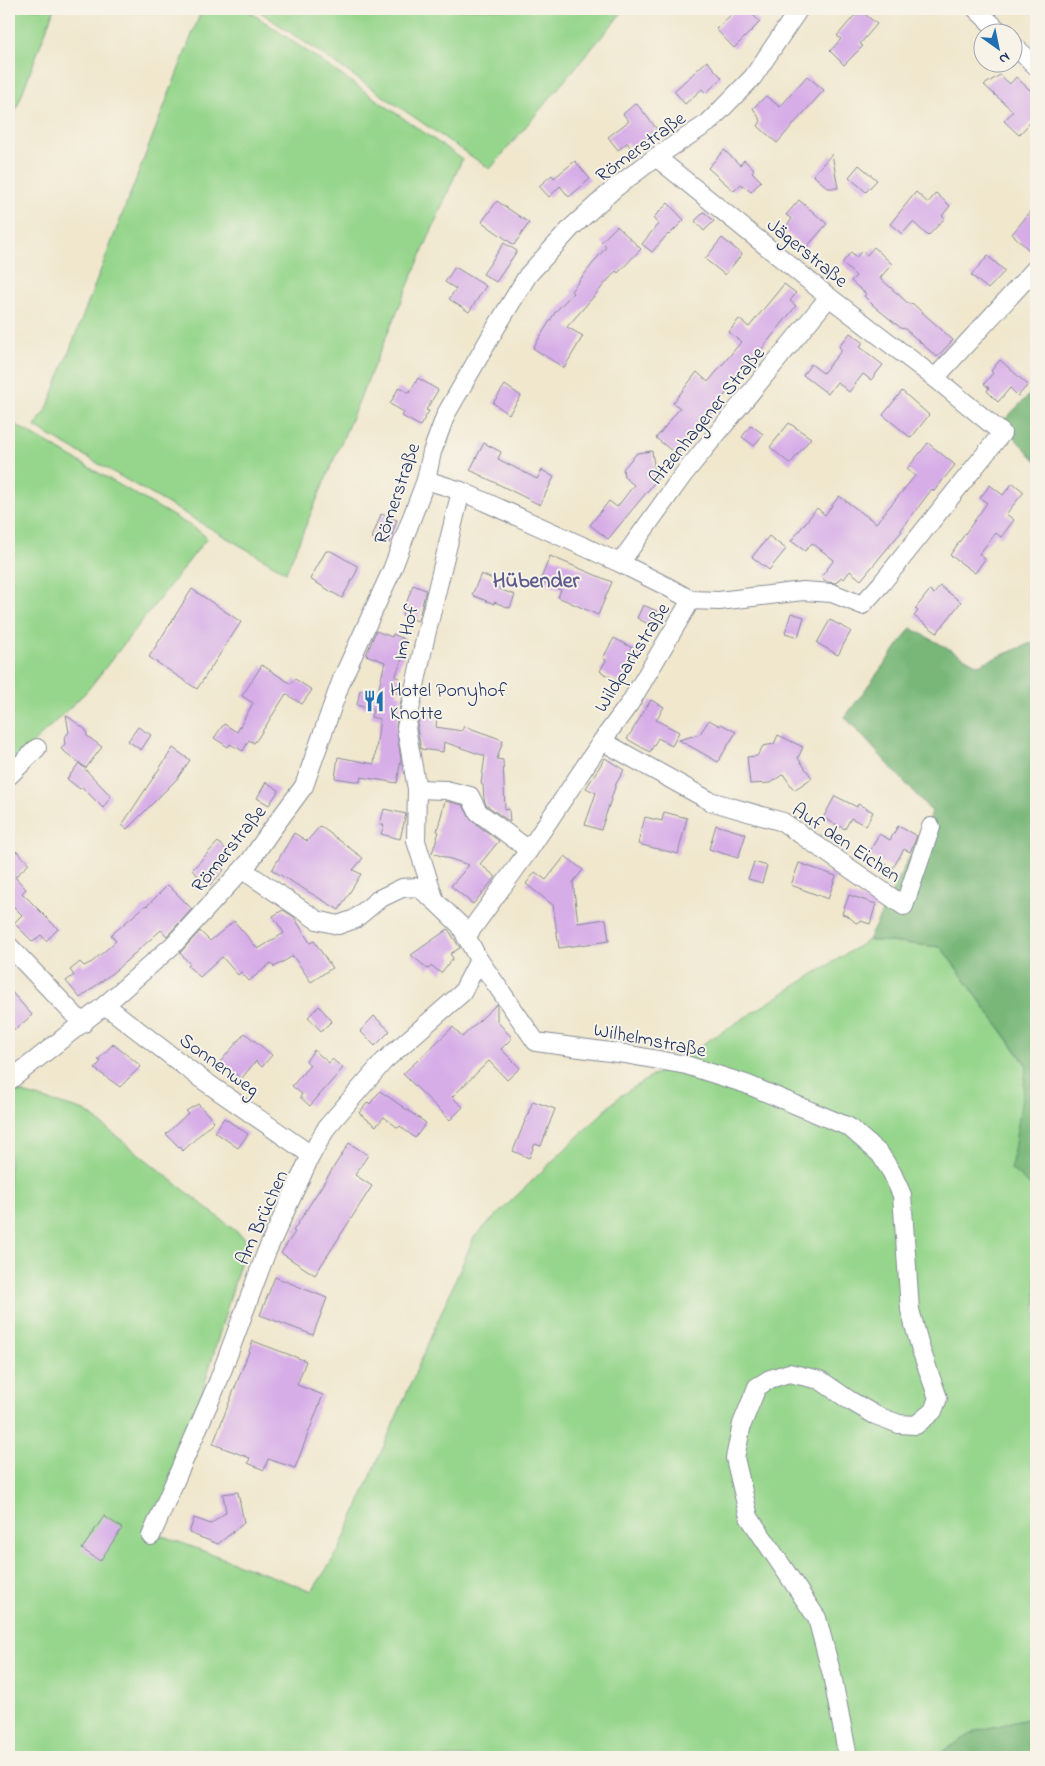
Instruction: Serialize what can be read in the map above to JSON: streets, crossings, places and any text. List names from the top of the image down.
{
  "streets": {
    "street": [
      "Römerstraße",
      "Jägerstraße",
      "Atzenhagener Straße",
      "Im Hof",
      "Wildparkstraße",
      "Auf den Eichen",
      "Wilhelmstraße",
      "Sonnenweg",
      "Am Brüchen"
    ]
  },
  "crossings": [
    ["Römerstraße", "Jägerstraße"],
    ["Römerstraße", "Wilhelmstraße"],
    ["Römerstraße", "Sonnenweg"],
    ["Jägerstraße", "Atzenhagener Straße"],
    ["Jägerstraße", "Wildparkstraße"],
    ["Im Hof", "Wilhelmstraße"],
    ["Wildparkstraße", "Auf den Eichen"],
    ["Wildparkstraße", "Wilhelmstraße"],
    ["Wilhelmstraße", "Am Brüchen"],
    ["Sonnenweg", "Am Brüchen"]
  ],
  "districts": ["Hübender"],
  "places": {
    "restaurant": ["Hotel Ponyhof Knotte"]
  },
  "north": "bottom right"
}
